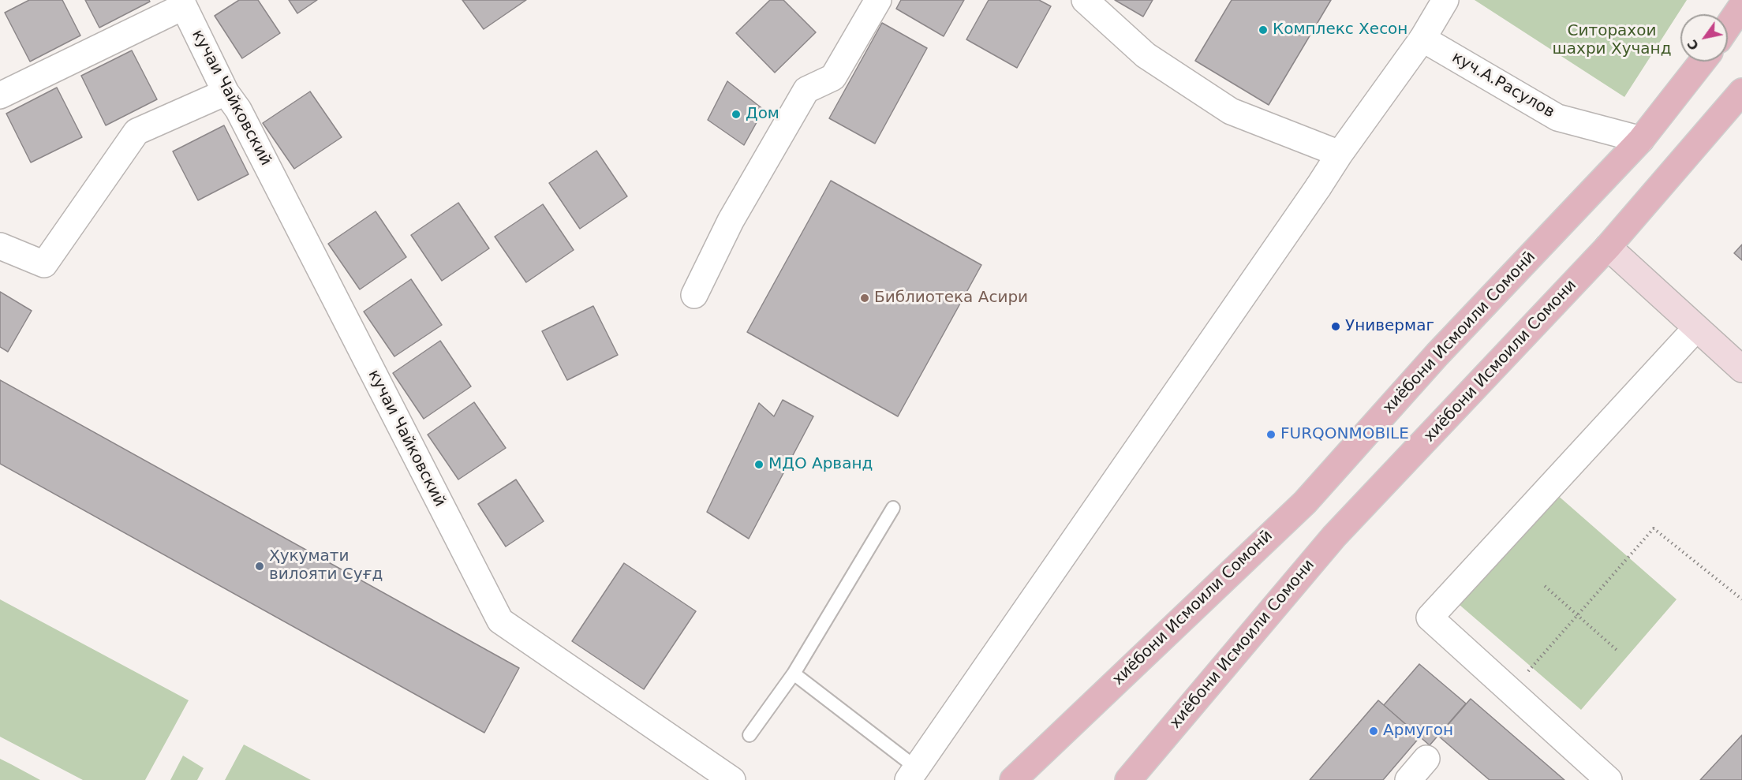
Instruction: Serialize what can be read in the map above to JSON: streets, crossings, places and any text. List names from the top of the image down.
{
  "streets": {
    "main road": ["хиёбони Исмоили Сомонӣ", "хиёбони Исмоили Сомони"],
    "street": ["куч.А.Расулов", "кучаи Чайковский"]
  },
  "crossings": [
    ["куч.А.Расулов", "хиёбони Исмоили Сомонӣ"]
  ],
  "parks": ["Ситорахои шахри Хучанд"],
  "places": [
    "Комплекс Хесон",
    "Дом",
    "Библиотека Асири",
    "Универмаг",
    "FURQONMOBILE",
    "МДО Арванд",
    "Ҳукумати вилояти Суғд",
    "Армугон"
  ],
  "north": "bottom left"
}
